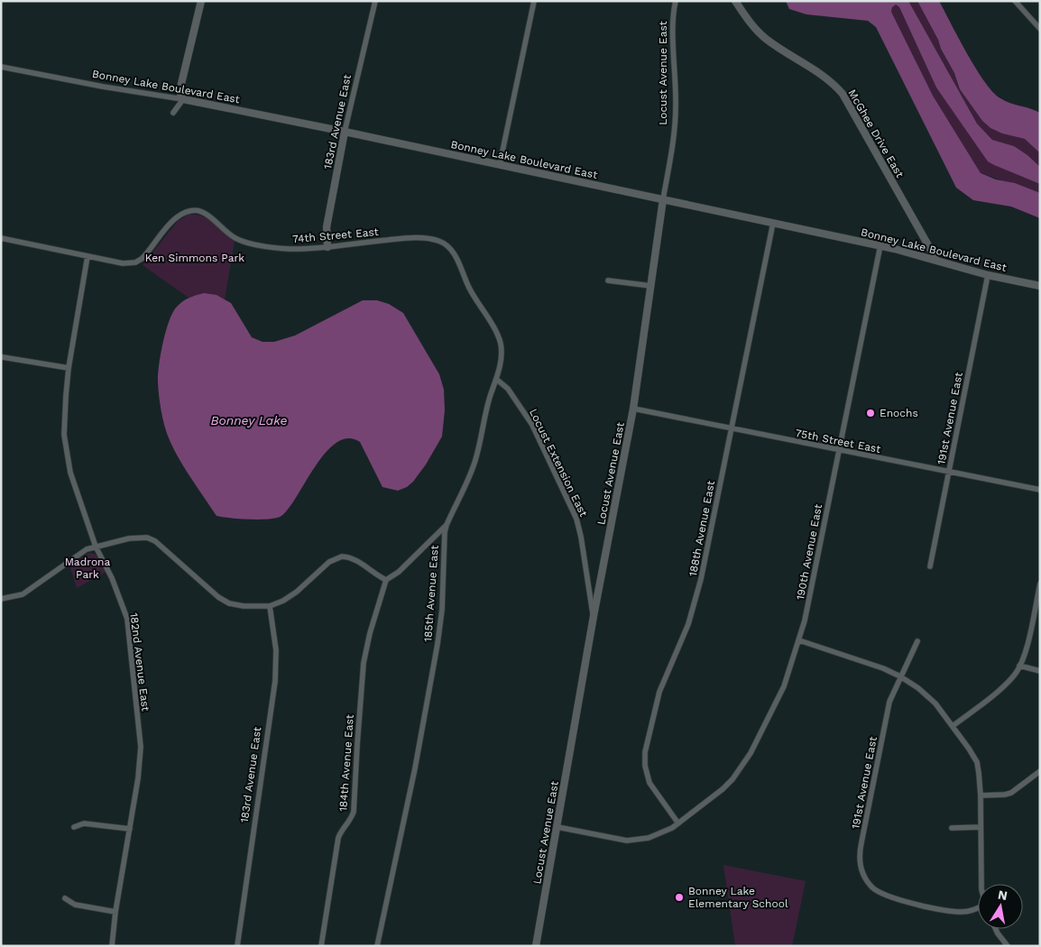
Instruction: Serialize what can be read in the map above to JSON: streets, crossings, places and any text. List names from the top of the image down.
{
  "streets": {
    "street": [
      "Locust Avenue East",
      "Bonney Lake Boulevard East",
      "183rd Avenue East",
      "McGhee Drive East",
      "74th Street East",
      "191st Avenue East",
      "75th Street East",
      "Locust Extension East",
      "188th Avenue East",
      "190th Avenue East",
      "185th Avenue East",
      "182nd Avenue East",
      "184th Avenue East"
    ]
  },
  "crossings": [
    ["Locust Avenue East", "Bonney Lake Boulevard East"],
    ["Locust Avenue East", "75th Street East"],
    ["Locust Avenue East", "Locust Extension East"],
    ["Locust Avenue East", "190th Avenue East"],
    ["Bonney Lake Boulevard East", "183rd Avenue East"],
    ["Bonney Lake Boulevard East", "McGhee Drive East"],
    ["Bonney Lake Boulevard East", "191st Avenue East"],
    ["Bonney Lake Boulevard East", "188th Avenue East"],
    ["Bonney Lake Boulevard East", "190th Avenue East"],
    ["183rd Avenue East", "74th Street East"],
    ["74th Street East", "185th Avenue East"],
    ["74th Street East", "182nd Avenue East"],
    ["191st Avenue East", "75th Street East"],
    ["75th Street East", "188th Avenue East"],
    ["75th Street East", "190th Avenue East"],
    ["Locust Extension East", "185th Avenue East"],
    ["188th Avenue East", "190th Avenue East"]
  ],
  "water": ["Bonney Lake"],
  "parks": ["Ken Simmons Park", "Madrona Park"],
  "places": ["Enochs", "Bonney Lake Elementary School"],
  "north": "top"
}
